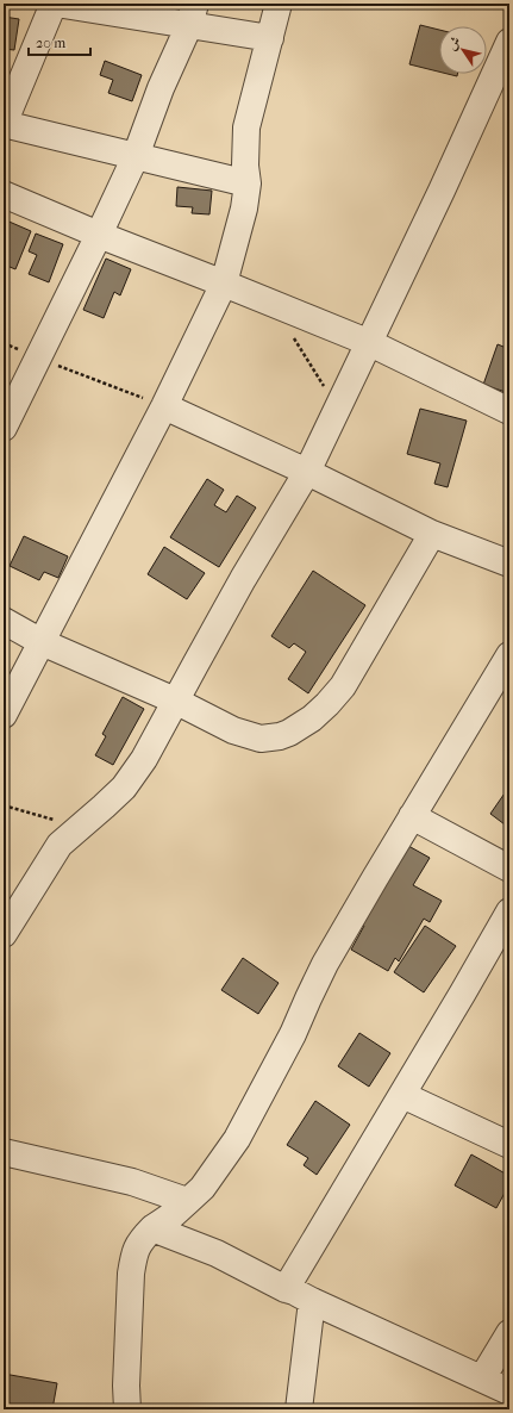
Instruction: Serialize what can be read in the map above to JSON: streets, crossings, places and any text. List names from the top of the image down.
{
  "scale_bar": "20 m",
  "north": "top left"
}
